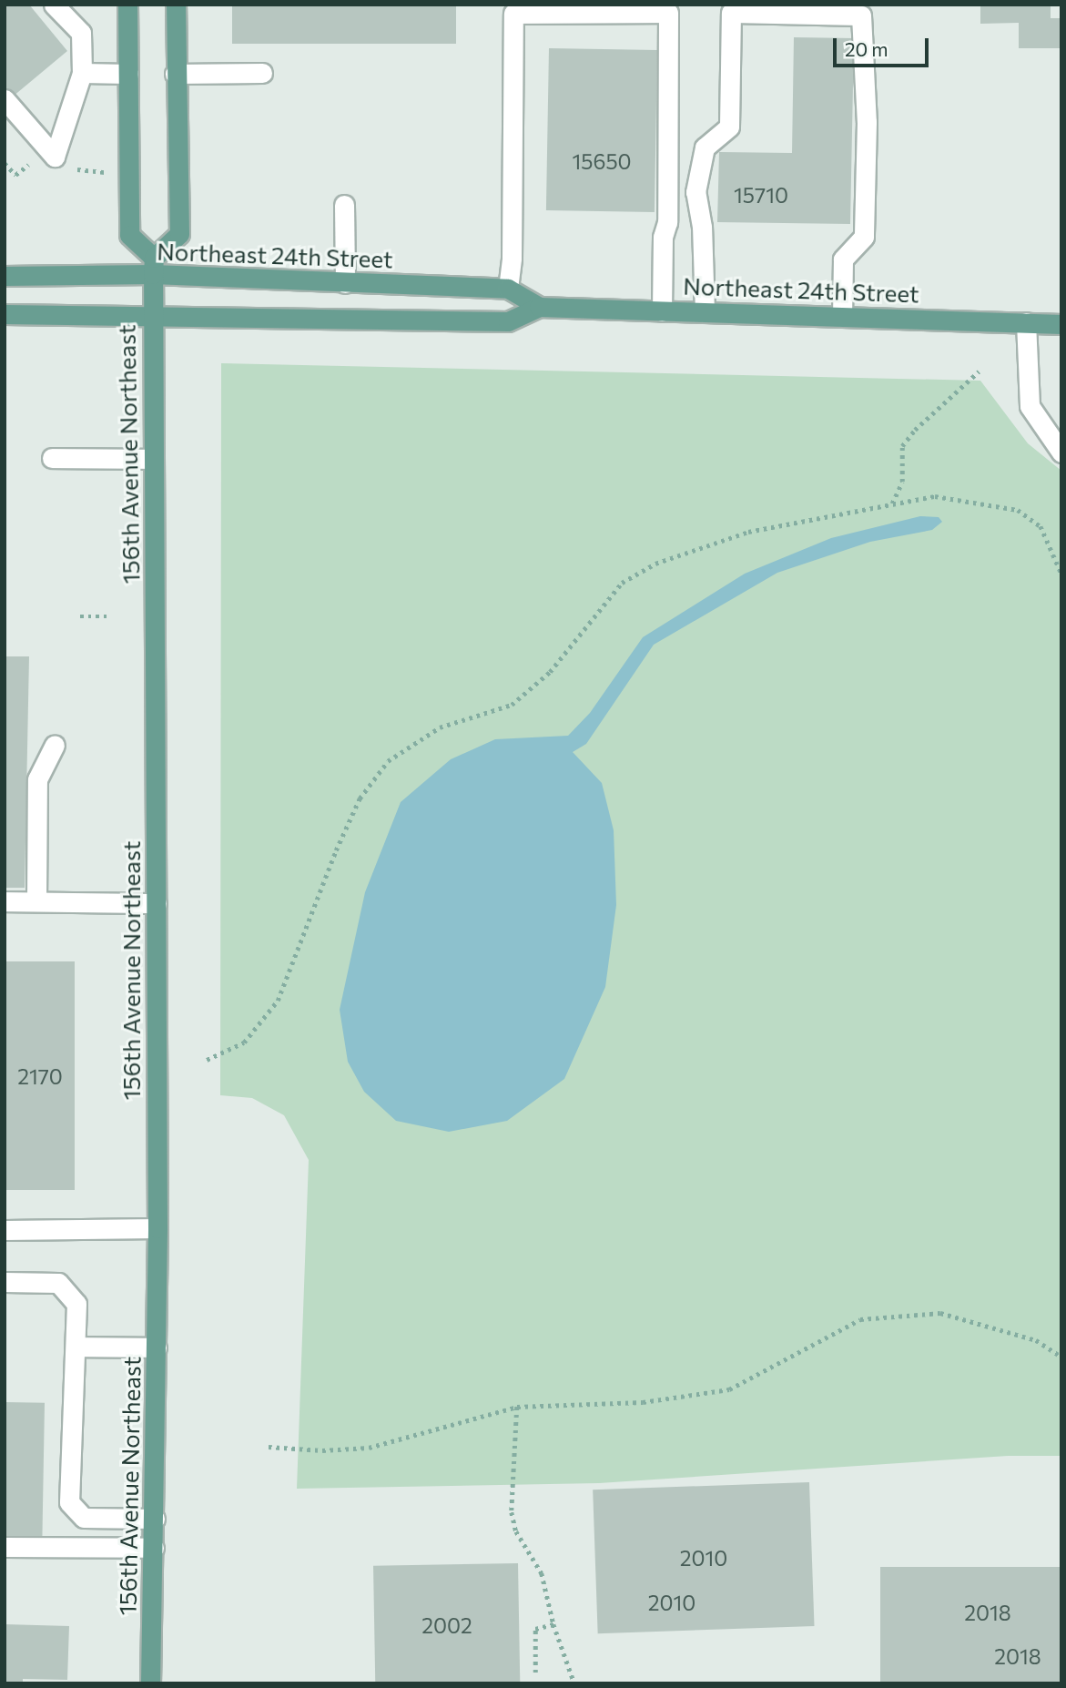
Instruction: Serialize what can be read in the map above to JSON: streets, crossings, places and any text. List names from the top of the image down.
{
  "streets": {
    "main road": ["Northeast 24th Street", "156th Avenue Northeast"]
  },
  "crossings": [
    ["Northeast 24th Street", "156th Avenue Northeast"]
  ],
  "house_numbers": [
    "15650",
    "15710",
    "2170",
    "2010",
    "2010",
    "2018",
    "2002",
    "2018"
  ],
  "scale_bar": "20 m"
}
